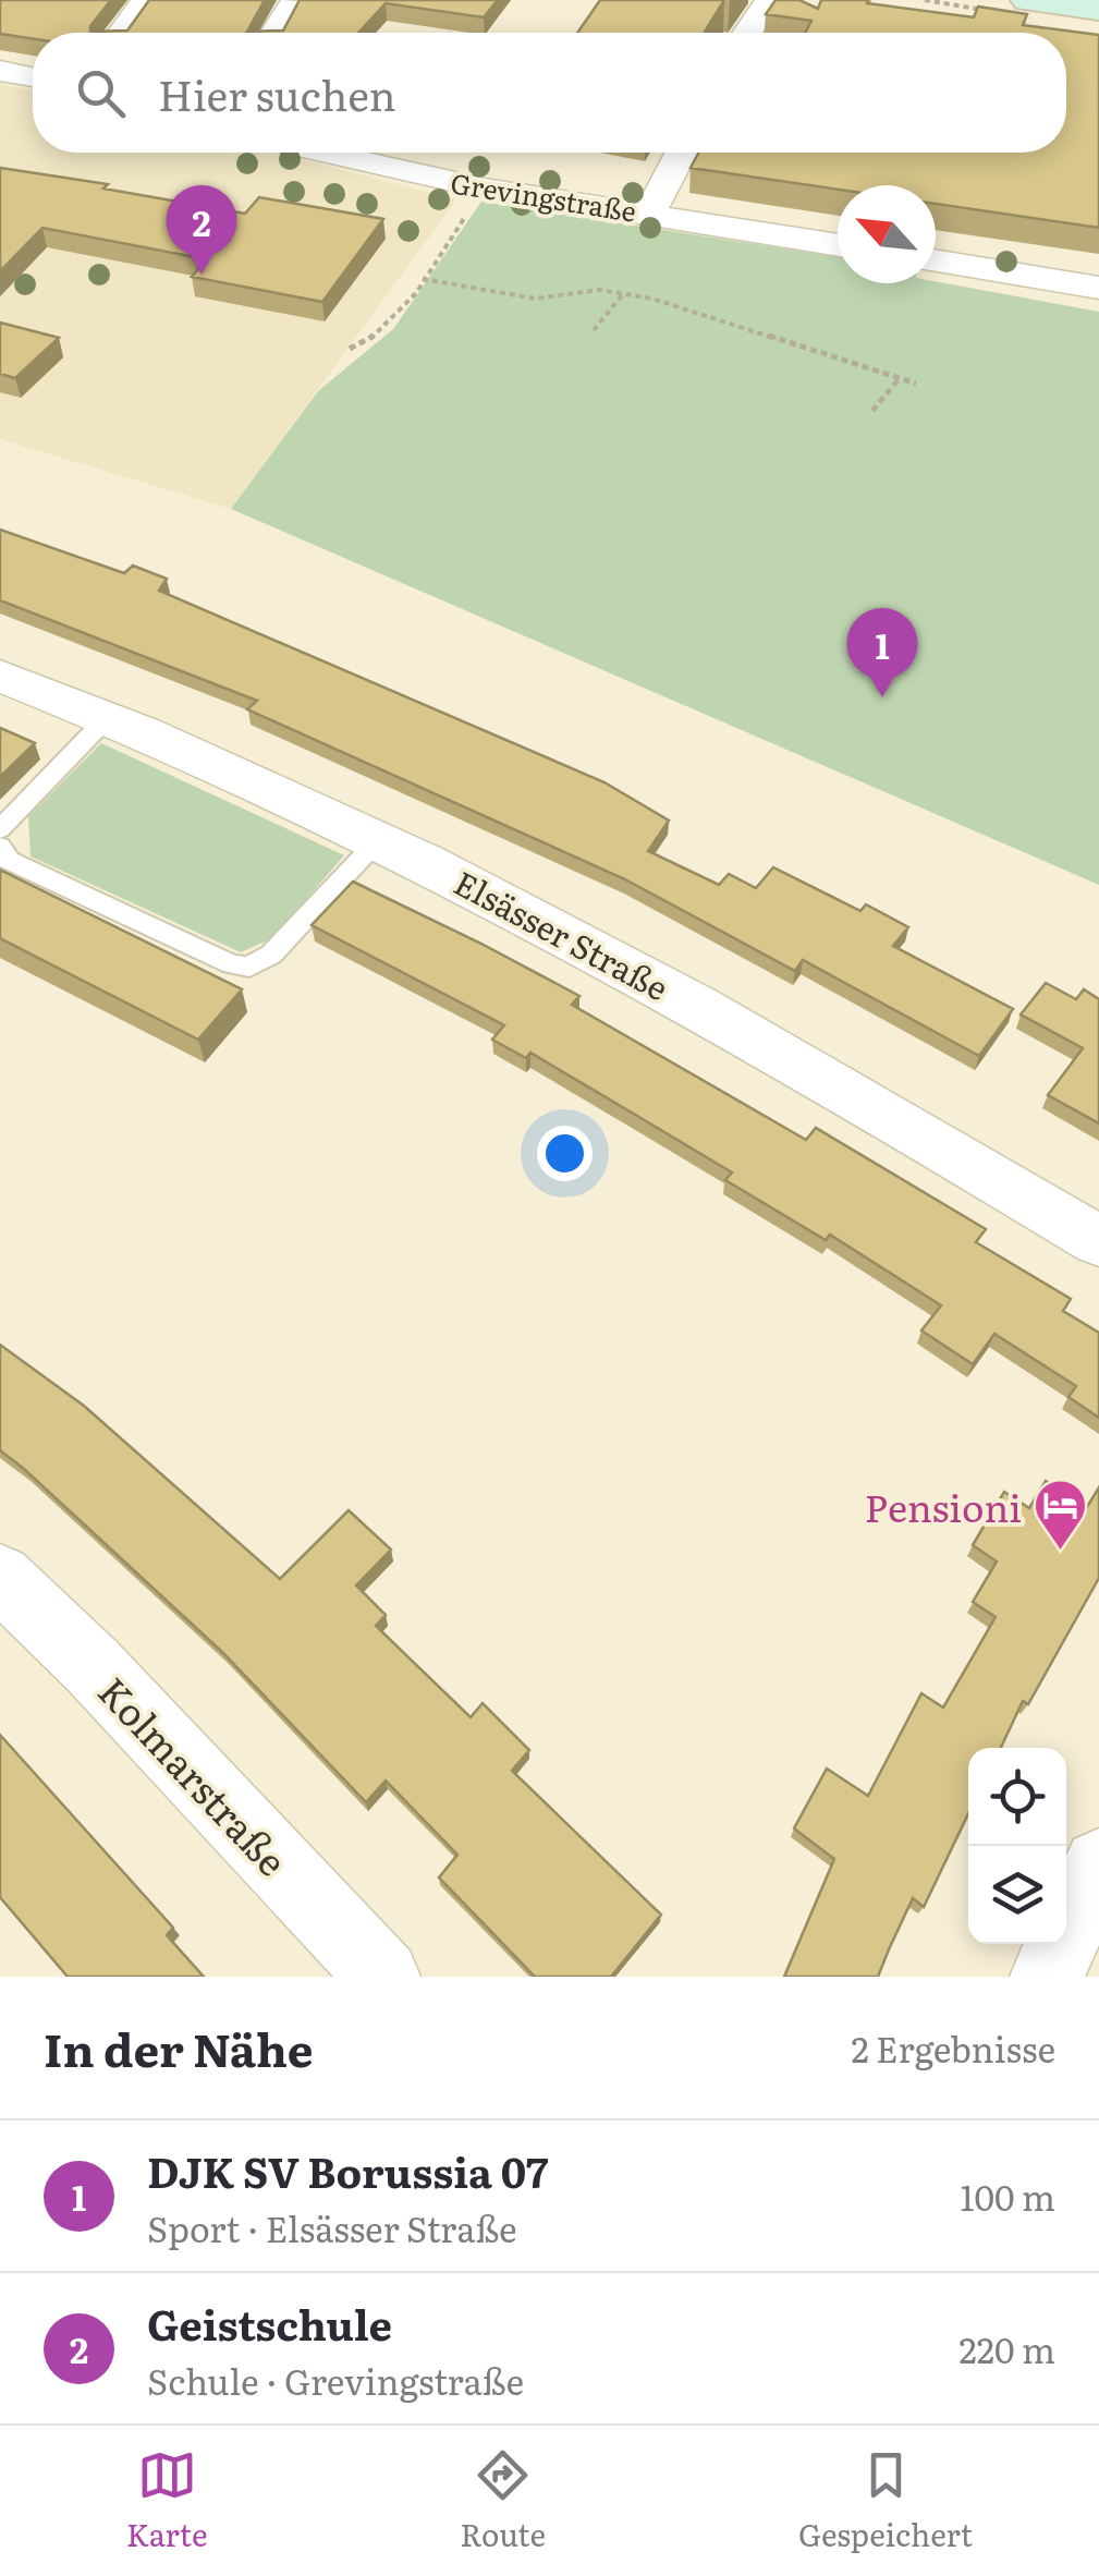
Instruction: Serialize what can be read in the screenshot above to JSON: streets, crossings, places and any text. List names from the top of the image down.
{
  "streets": {
    "street": ["Grevingstraße", "Elsässer Straße", "Kolmarstraße"]
  },
  "places": {
    "hotel": ["Pensioni"]
  },
  "north": "top left",
  "page": {
    "search": "Hier suchen",
    "pins": ["2", "1"],
    "heading": ["In der Nähe", "2 Ergebnisse"],
    "list": [
      {
        "mark": "1",
        "name": "DJK SV Borussia 07",
        "note": "Sport · Elsässer Straße",
        "value": "100 m"
      },
      {
        "mark": "2",
        "name": "Geistschule",
        "note": "Schule · Grevingstraße",
        "value": "220 m"
      }
    ],
    "nav": ["Karte", "Route", "Gespeichert"]
  }
}
